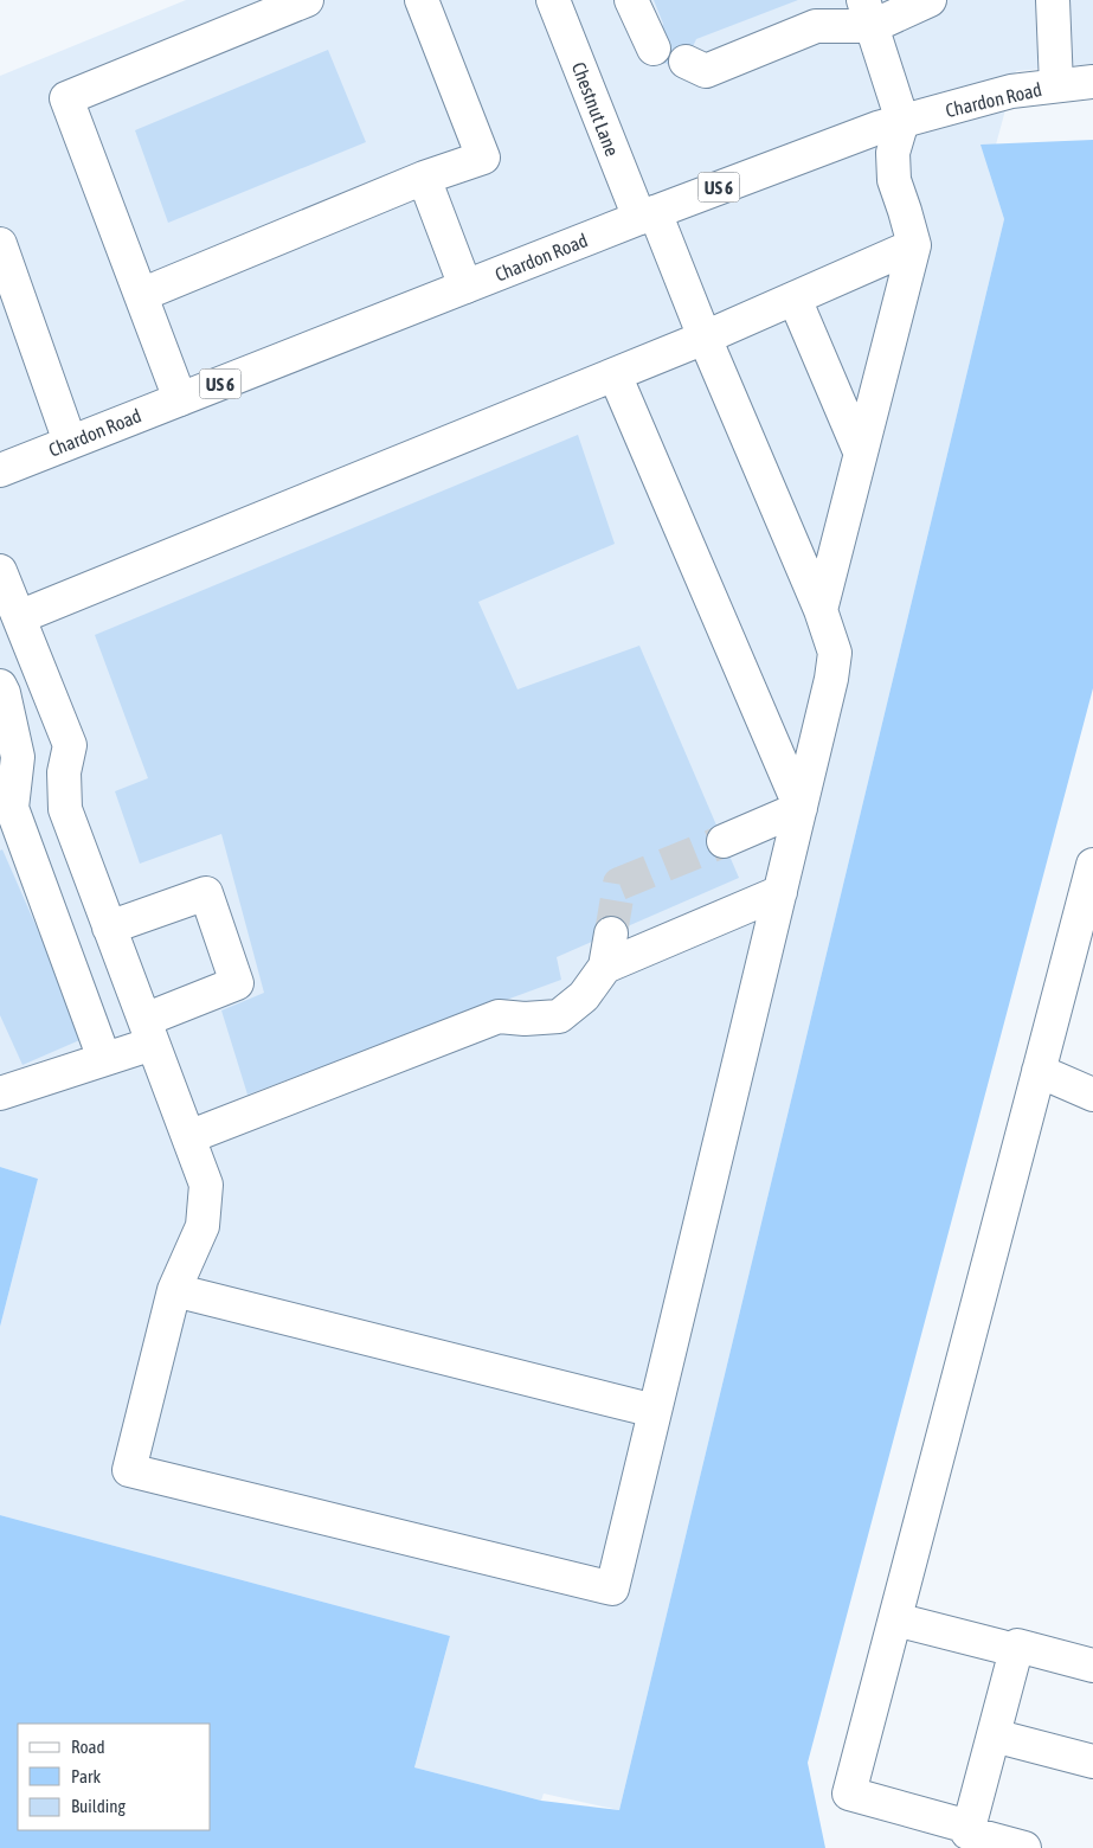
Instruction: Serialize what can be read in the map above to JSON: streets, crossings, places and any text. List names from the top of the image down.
{
  "streets": {
    "main road": ["Chardon Road", "Chestnut Lane", "US 6"]
  },
  "crossings": [
    ["Chardon Road", "Chestnut Lane"]
  ],
  "legend": ["Road", "Park", "Building"]
}
